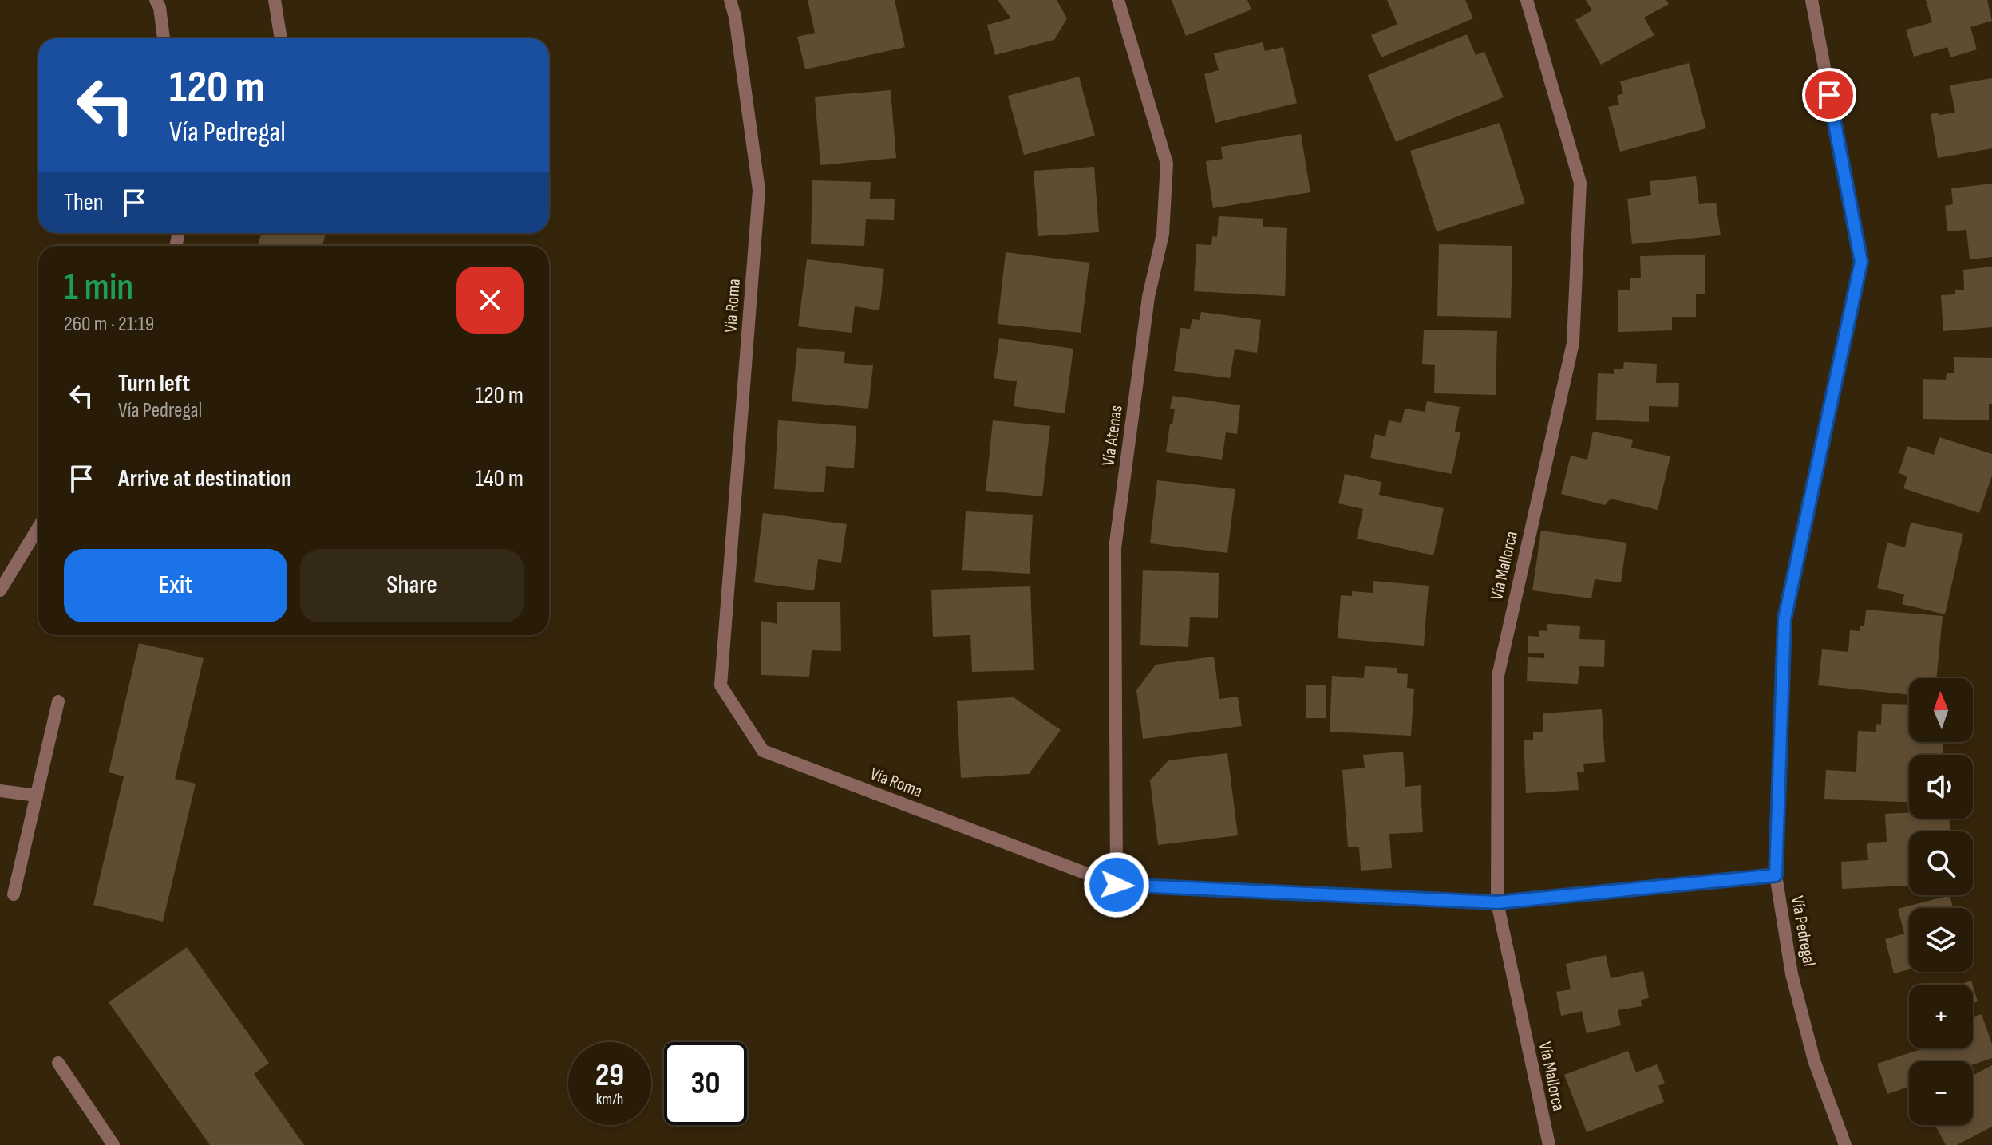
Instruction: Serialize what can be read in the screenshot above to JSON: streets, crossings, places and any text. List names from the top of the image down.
{
  "streets": {
    "street": [
      "Vía Roma",
      "Vía Atenas",
      "Vía Mallorca",
      "Vía Pedregal"
    ]
  },
  "crossings": [
    ["Vía Roma", "Vía Atenas"],
    ["Vía Roma", "Vía Mallorca"],
    ["Vía Roma", "Vía Pedregal"]
  ],
  "north": "top",
  "page": {
    "turn": ["120 m", "Vía Pedregal"],
    "then": "Then",
    "heading": ["1 min", "260 m · 21:19"],
    "list": [
      {
        "name": "Turn left",
        "note": "Vía Pedregal",
        "value": "120 m"
      },
      {
        "name": "Arrive at destination",
        "value": "140 m"
      }
    ],
    "buttons": ["Exit", "Share"],
    "map_buttons": ["+", "−"],
    "speed": "29 km/h",
    "limit": "30"
  }
}
